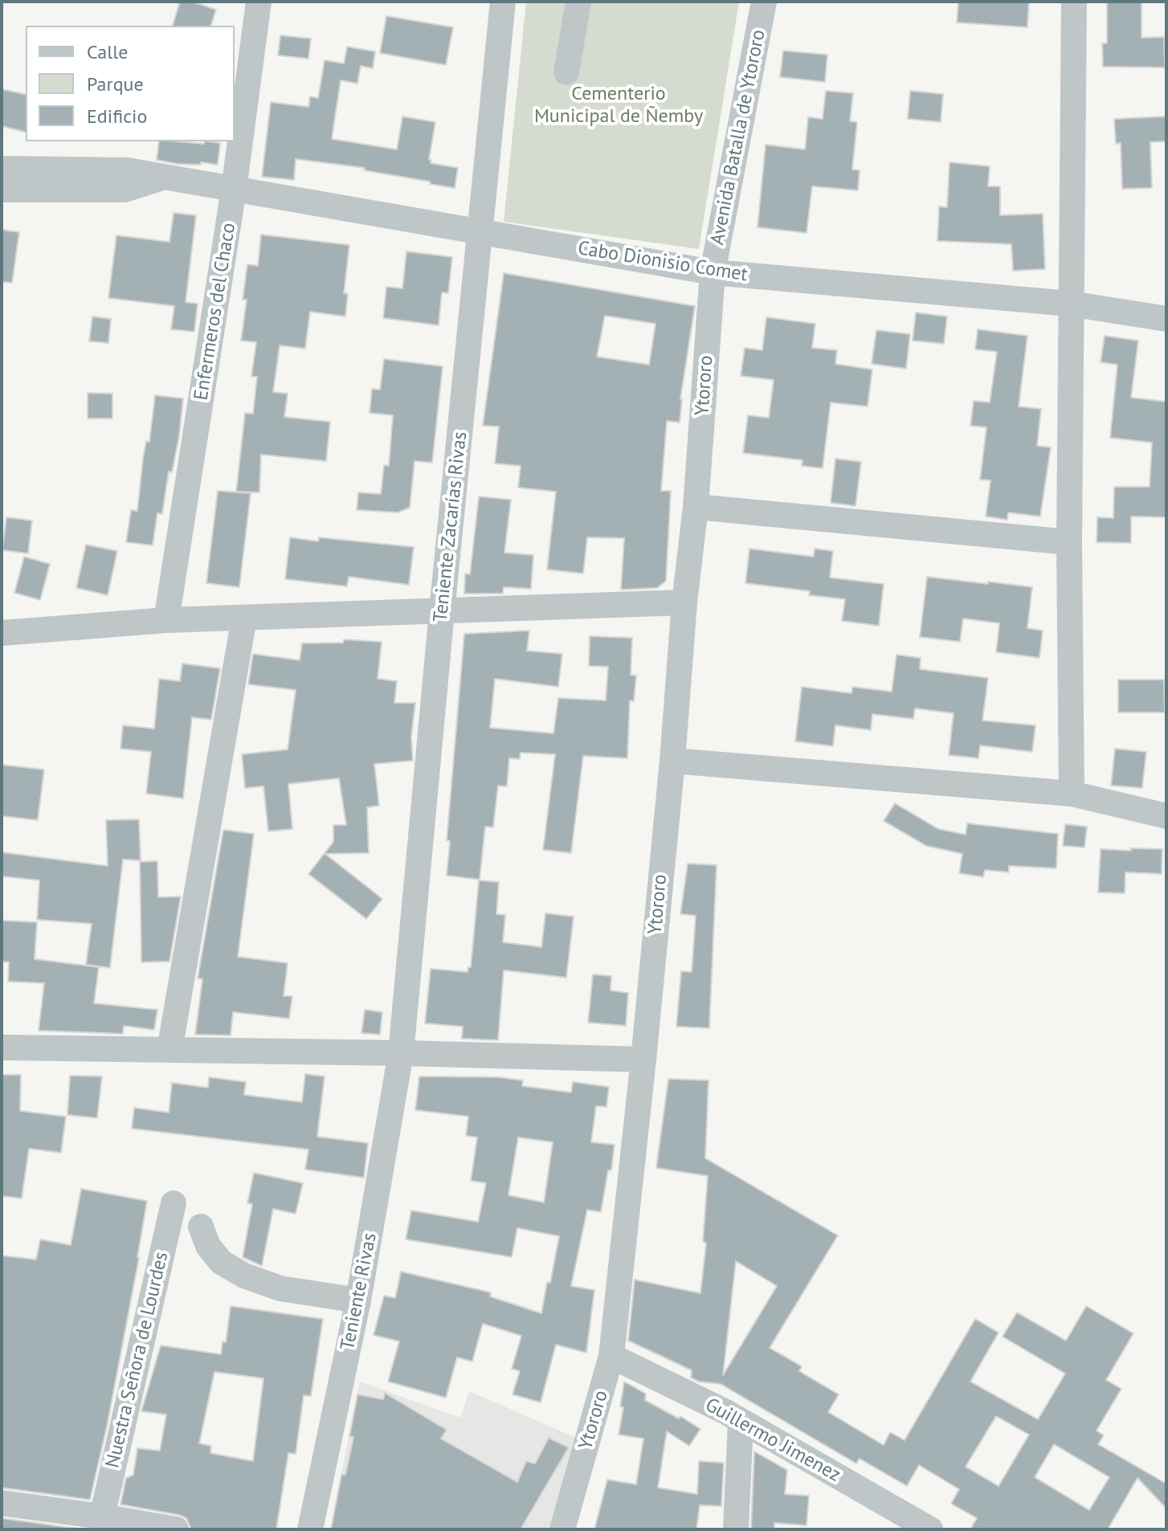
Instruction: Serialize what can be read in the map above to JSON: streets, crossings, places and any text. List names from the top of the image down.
{
  "streets": {
    "street": [
      "Avenida Batalla de Ytororo",
      "Cabo Dionisio Comet",
      "Enfermeros del Chaco",
      "Ytororo",
      "Teniente Zacarías Rivas",
      "Teniente Rivas",
      "Nuestra Señora de Lourdes",
      "Guillermo Jimenez"
    ]
  },
  "crossings": [
    ["Avenida Batalla de Ytororo", "Cabo Dionisio Comet"],
    ["Avenida Batalla de Ytororo", "Ytororo"],
    ["Cabo Dionisio Comet", "Enfermeros del Chaco"],
    ["Cabo Dionisio Comet", "Ytororo"],
    ["Cabo Dionisio Comet", "Teniente Zacarías Rivas"],
    ["Ytororo", "Guillermo Jimenez"],
    ["Teniente Zacarías Rivas", "Teniente Rivas"]
  ],
  "parks": ["Cementerio Municipal de Ñemby"],
  "legend": ["Calle", "Parque", "Edificio"]
}
